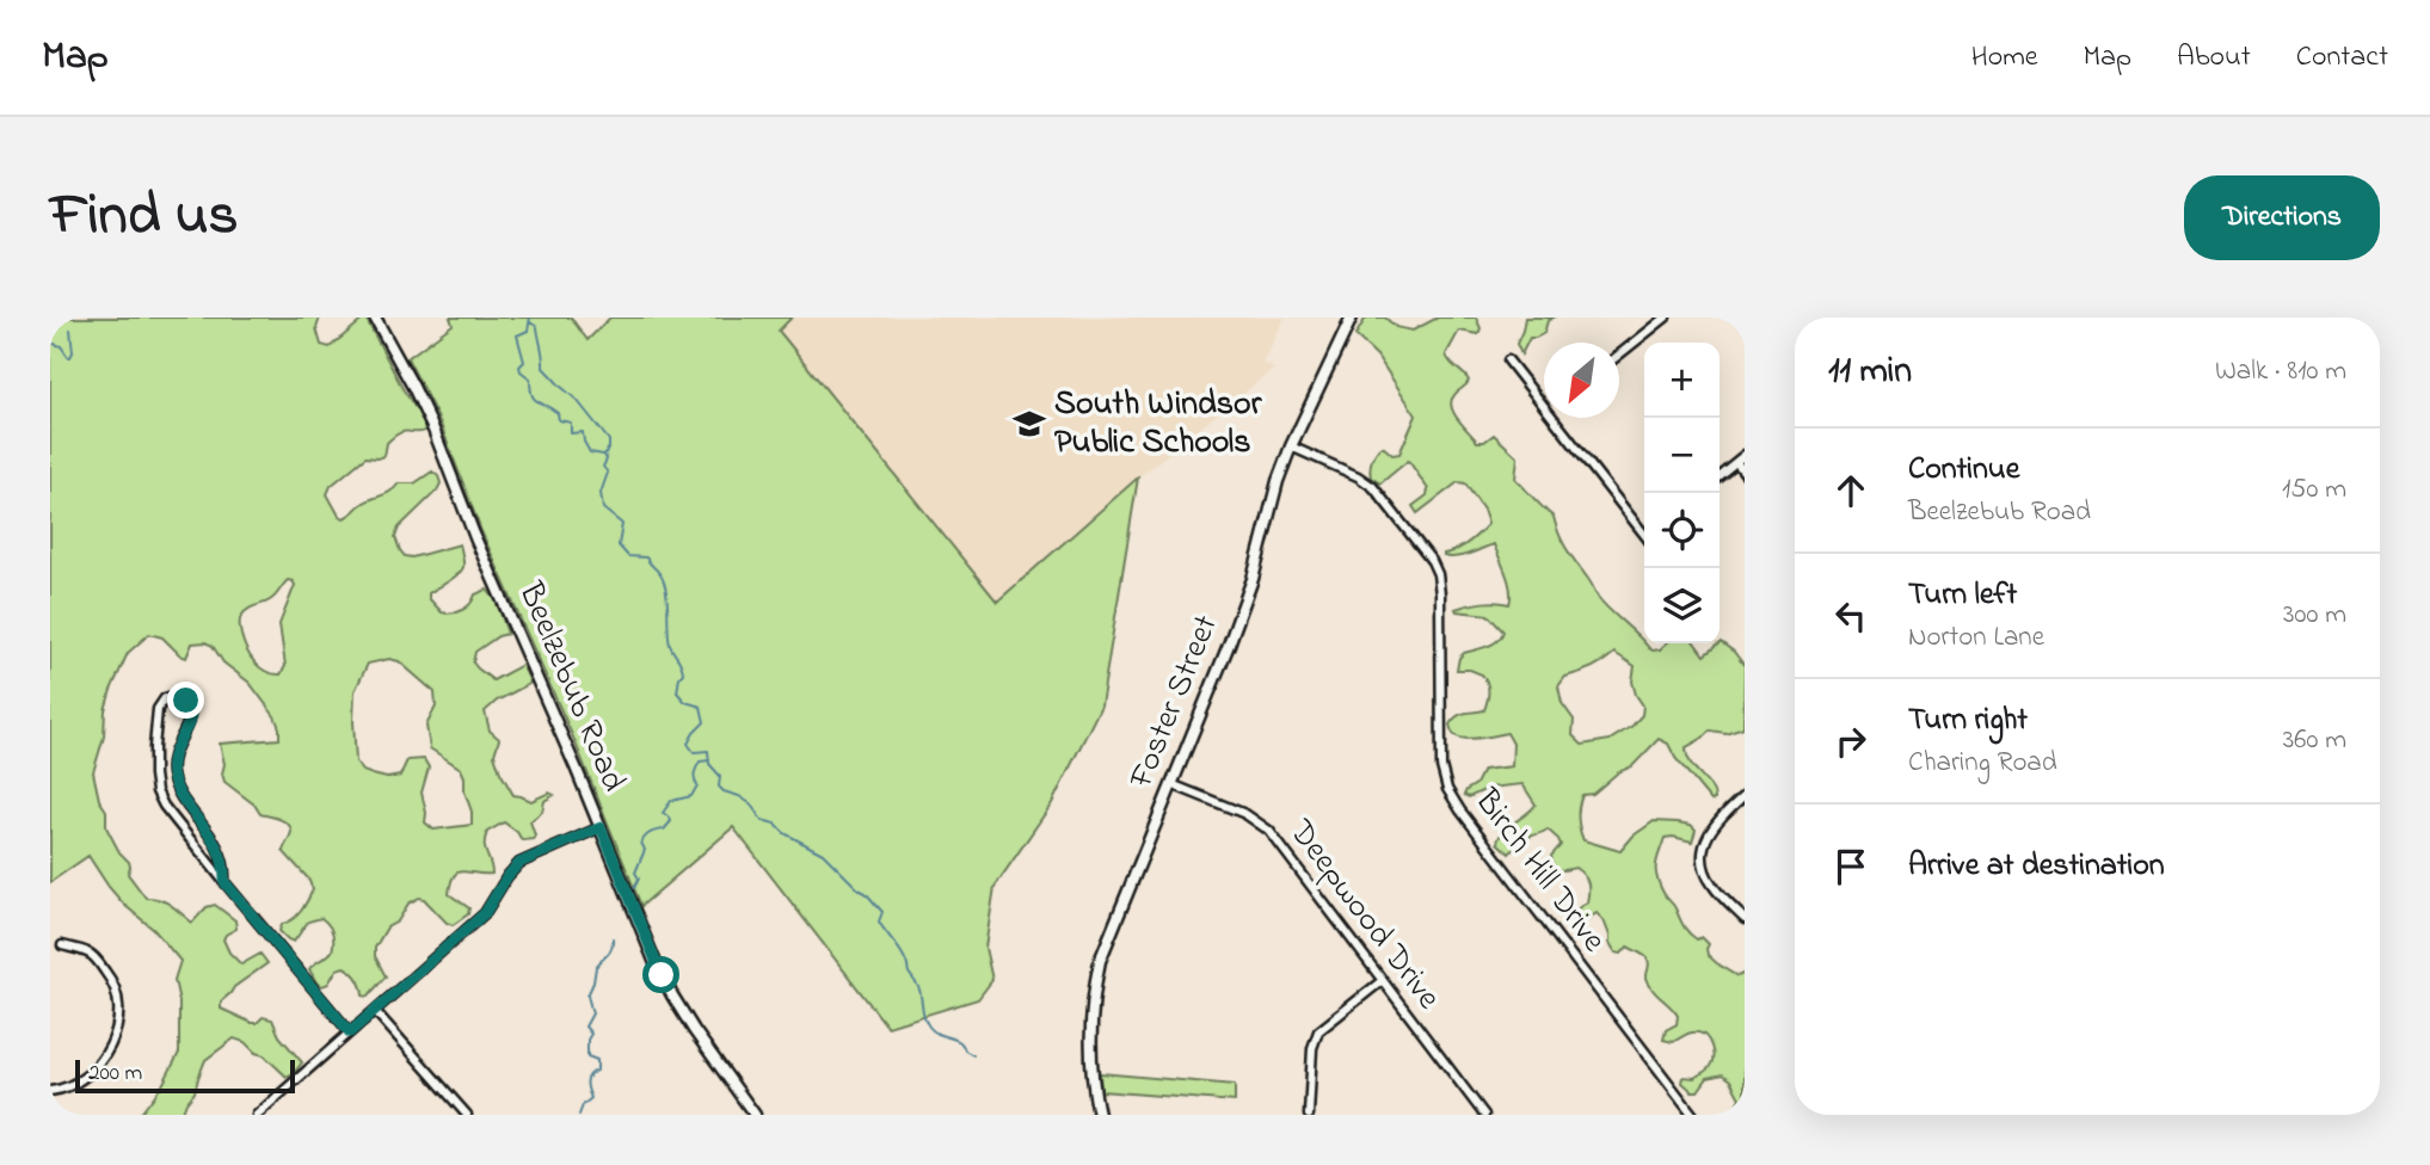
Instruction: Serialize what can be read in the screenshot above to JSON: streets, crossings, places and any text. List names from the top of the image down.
{
  "streets": {
    "street": [
      "Beelzebub Road",
      "Foster Street",
      "Birch Hill Drive",
      "Deepwood Drive"
    ]
  },
  "crossings": [
    ["Foster Street", "Birch Hill Drive"],
    ["Foster Street", "Deepwood Drive"]
  ],
  "places": {
    "school or university": ["South Windsor Public Schools"]
  },
  "scale_bar": "200 m",
  "north": "bottom left",
  "page": {
    "header": "Map",
    "nav": [
      "Home",
      "Map",
      "About",
      "Contact"
    ],
    "title": "Find us",
    "buttons": "Directions",
    "heading": ["11 min", "Walk · 810 m"],
    "map_buttons": ["+", "−"],
    "list": [
      ["Continue", "Beelzebub Road", "150 m"],
      ["Turn left", "Norton Lane", "300 m"],
      ["Turn right", "Charing Road", "360 m"],
      "Arrive at destination"
    ],
    "scale": "200 m"
  }
}
